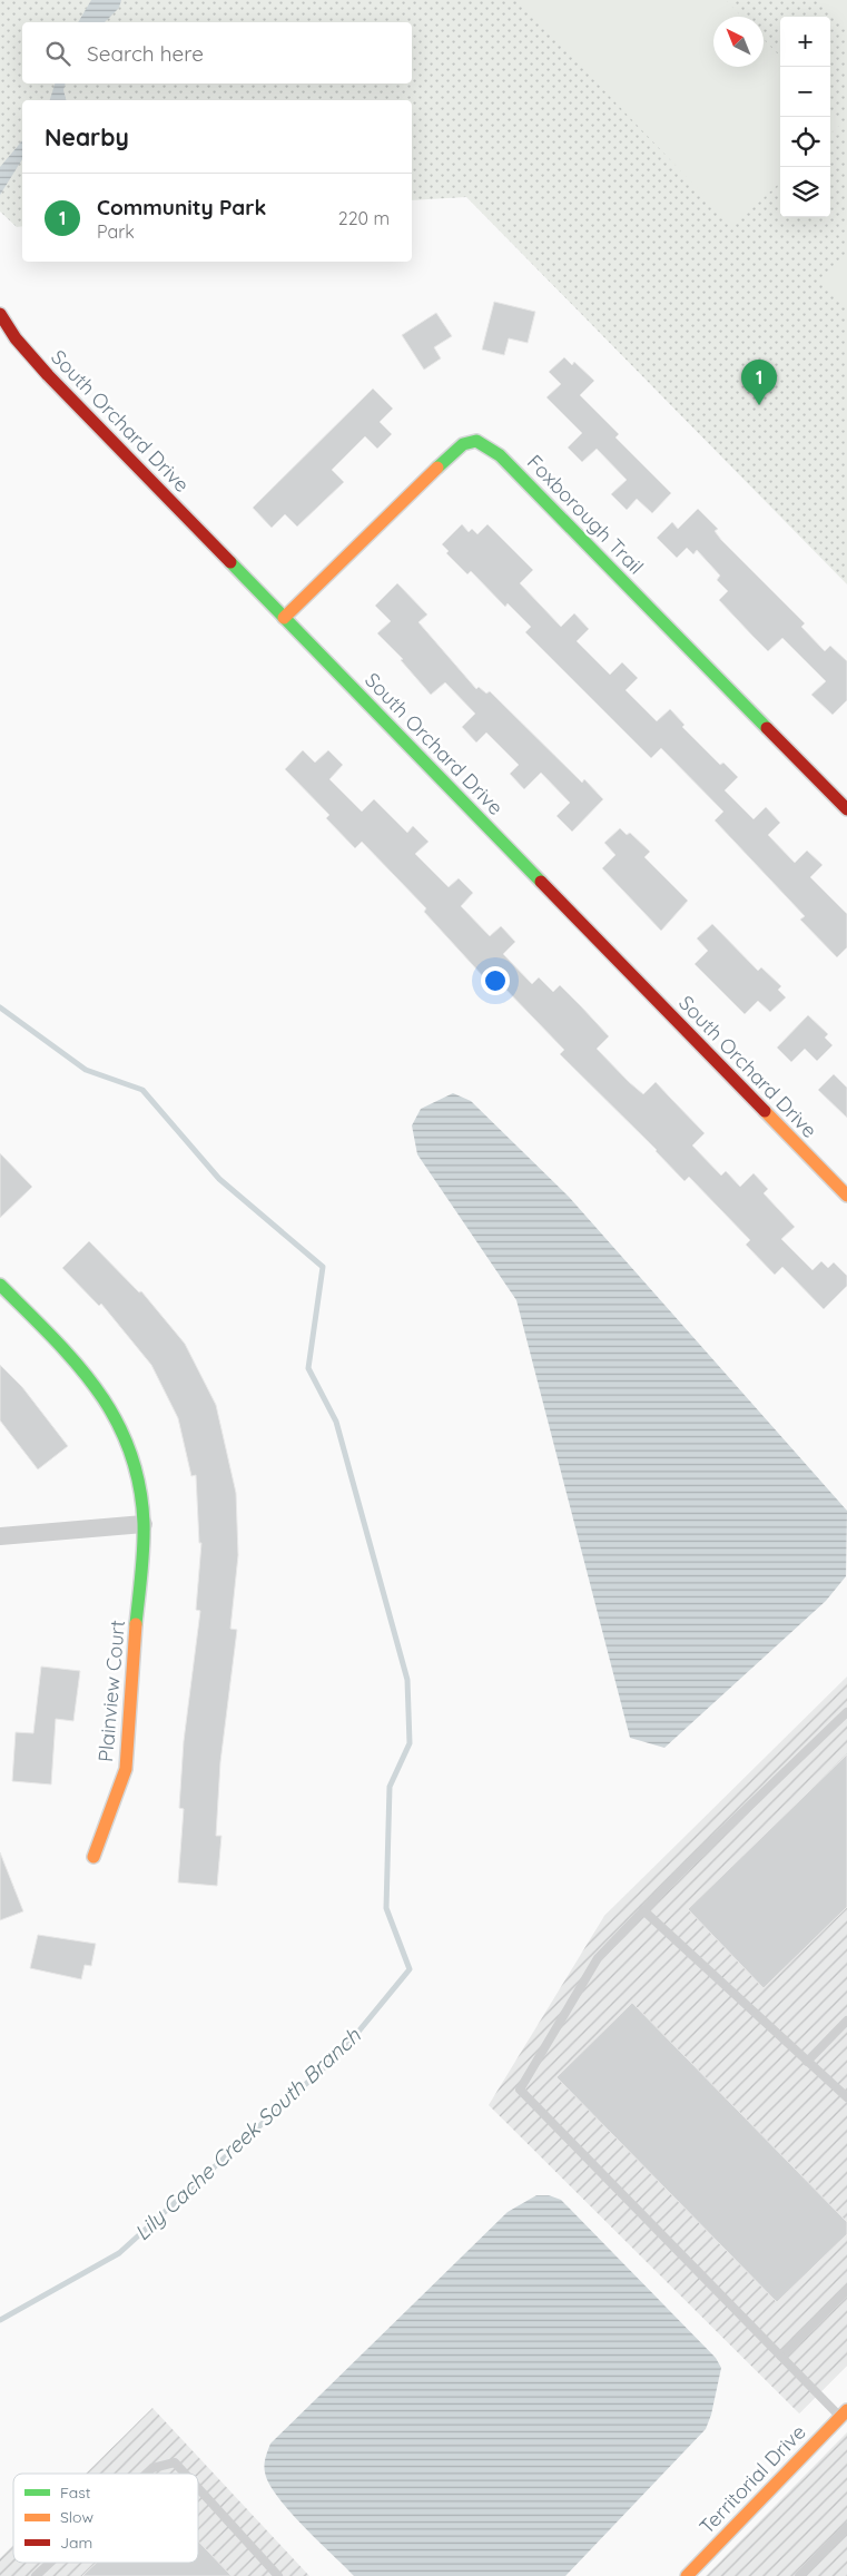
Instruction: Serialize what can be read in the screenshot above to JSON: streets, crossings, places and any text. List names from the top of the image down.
{
  "streets": {
    "street": [
      "South Orchard Drive",
      "Foxborough Trail",
      "Plainview Court",
      "Territorial Drive"
    ]
  },
  "crossings": [
    ["South Orchard Drive", "Foxborough Trail"]
  ],
  "water": ["Lily Cache Creek South Branch"],
  "legend": ["Fast", "Slow", "Jam"],
  "north": "top left",
  "page": {
    "map_buttons": ["+", "−"],
    "search": "Search here",
    "heading": "Nearby",
    "list": [
      {
        "mark": "1",
        "name": "Community Park",
        "note": "Park",
        "value": "220 m"
      }
    ],
    "pins": "1"
  }
}
